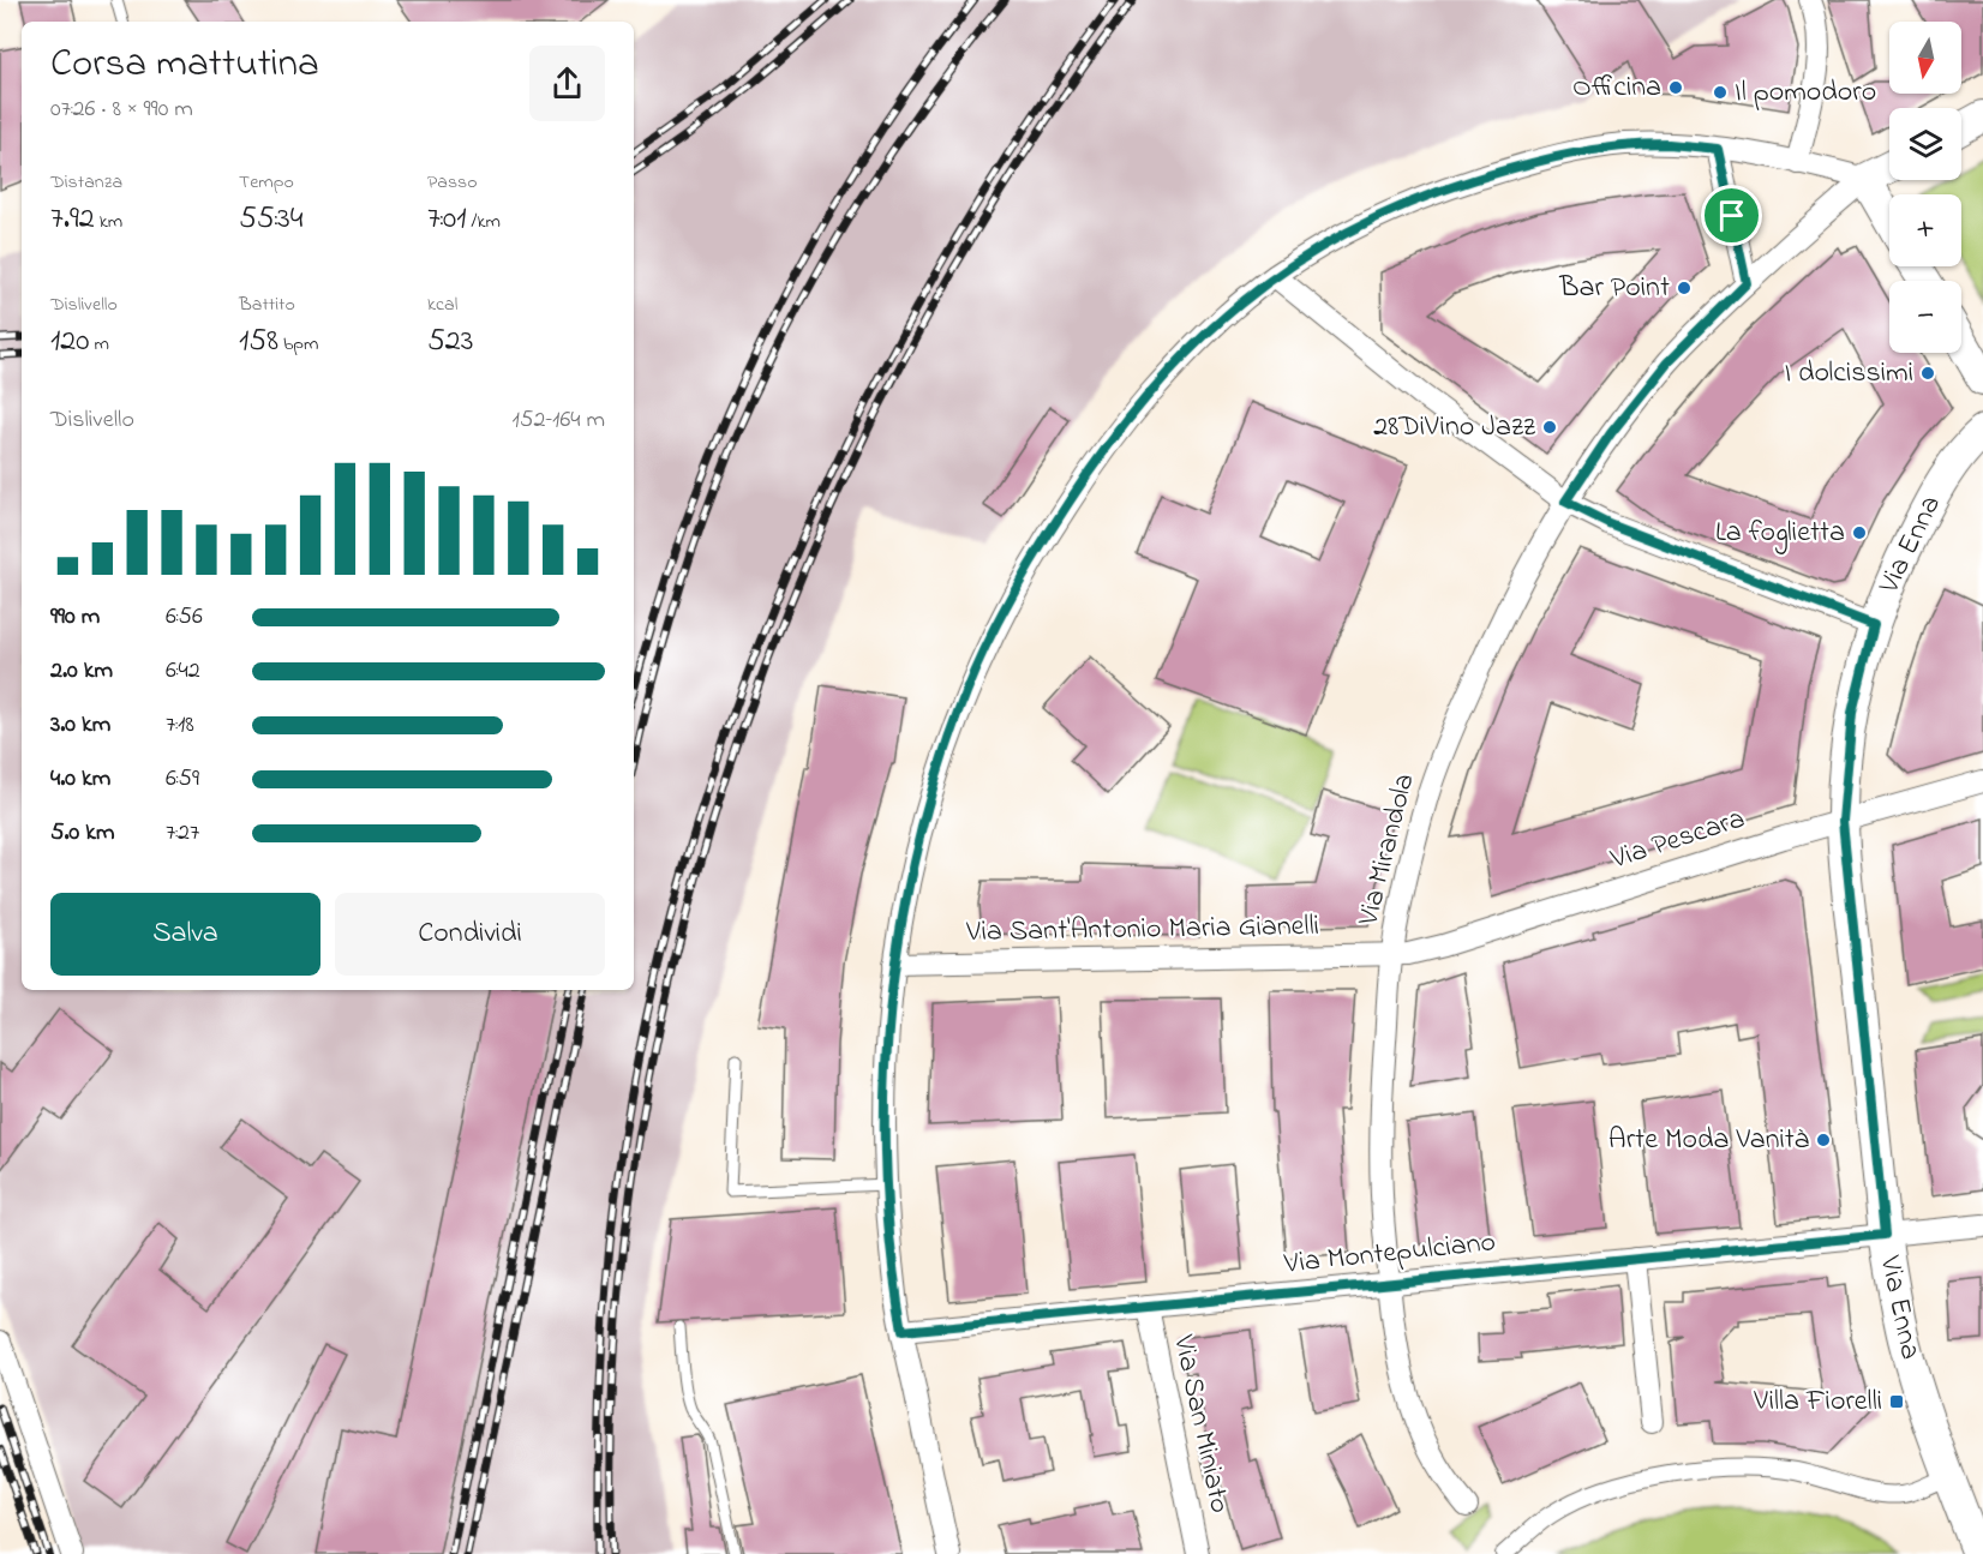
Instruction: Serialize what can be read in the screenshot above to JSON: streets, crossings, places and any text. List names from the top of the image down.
{
  "streets": {
    "main road": ["Via Enna"],
    "street": [
      "Via Pescara",
      "Via Mirandola",
      "Via Sant'Antonio Maria Gianelli",
      "Via Montepulciano",
      "Via San Miniato"
    ]
  },
  "crossings": [
    ["Via Enna", "Via Pescara"],
    ["Via Enna", "Via Montepulciano"],
    ["Via Pescara", "Via Mirandola"],
    ["Via Pescara", "Via Sant'Antonio Maria Gianelli"],
    ["Via Mirandola", "Via Sant'Antonio Maria Gianelli"],
    ["Via Mirandola", "Via Montepulciano"],
    ["Via Montepulciano", "Via San Miniato"]
  ],
  "places": {
    "other": [
      "Officina",
      "Il pomodoro",
      "Bar Point",
      "I dolcissimi",
      "28DiVino Jazz",
      "La foglietta",
      "Arte Moda Vanità"
    ],
    "transit": ["Villa Fiorelli"]
  },
  "north": "bottom",
  "page": {
    "map_buttons": ["+", "−"],
    "heading": ["Corsa mattutina", "07:26 · 8 × 990 m"],
    "stats": [
      ["Distanza", "7.92 km"],
      ["Tempo", "55:34"],
      ["Passo", "7:01 /km"],
      ["Dislivello", "120 m"],
      ["Battito", "158 bpm"],
      ["kcal", "523"]
    ],
    "chart": ["Dislivello", "152–164 m"],
    "list": [
      {
        "name": "990 m",
        "note": "6:56"
      },
      {
        "name": "2.0 km",
        "note": "6:42"
      },
      {
        "name": "3.0 km",
        "note": "7:18"
      },
      {
        "name": "4.0 km",
        "note": "6:59"
      },
      {
        "name": "5.0 km",
        "note": "7:27"
      }
    ],
    "buttons": ["Salva", "Condividi"]
  }
}
